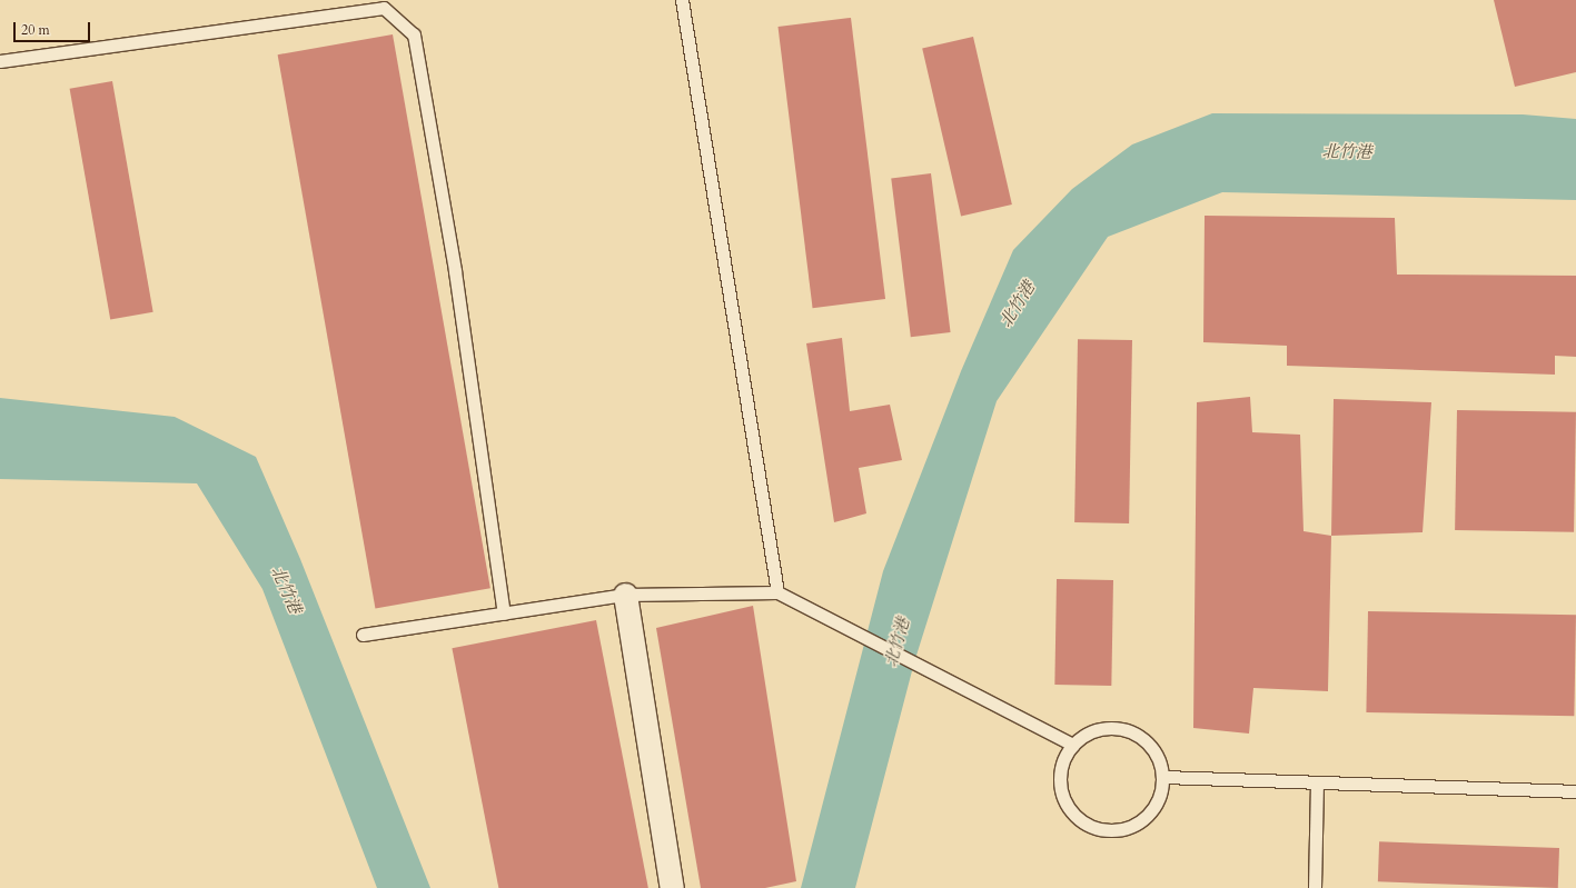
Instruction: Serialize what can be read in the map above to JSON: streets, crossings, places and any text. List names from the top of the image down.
{
  "water": ["北竹港"],
  "scale_bar": "20 m"
}
